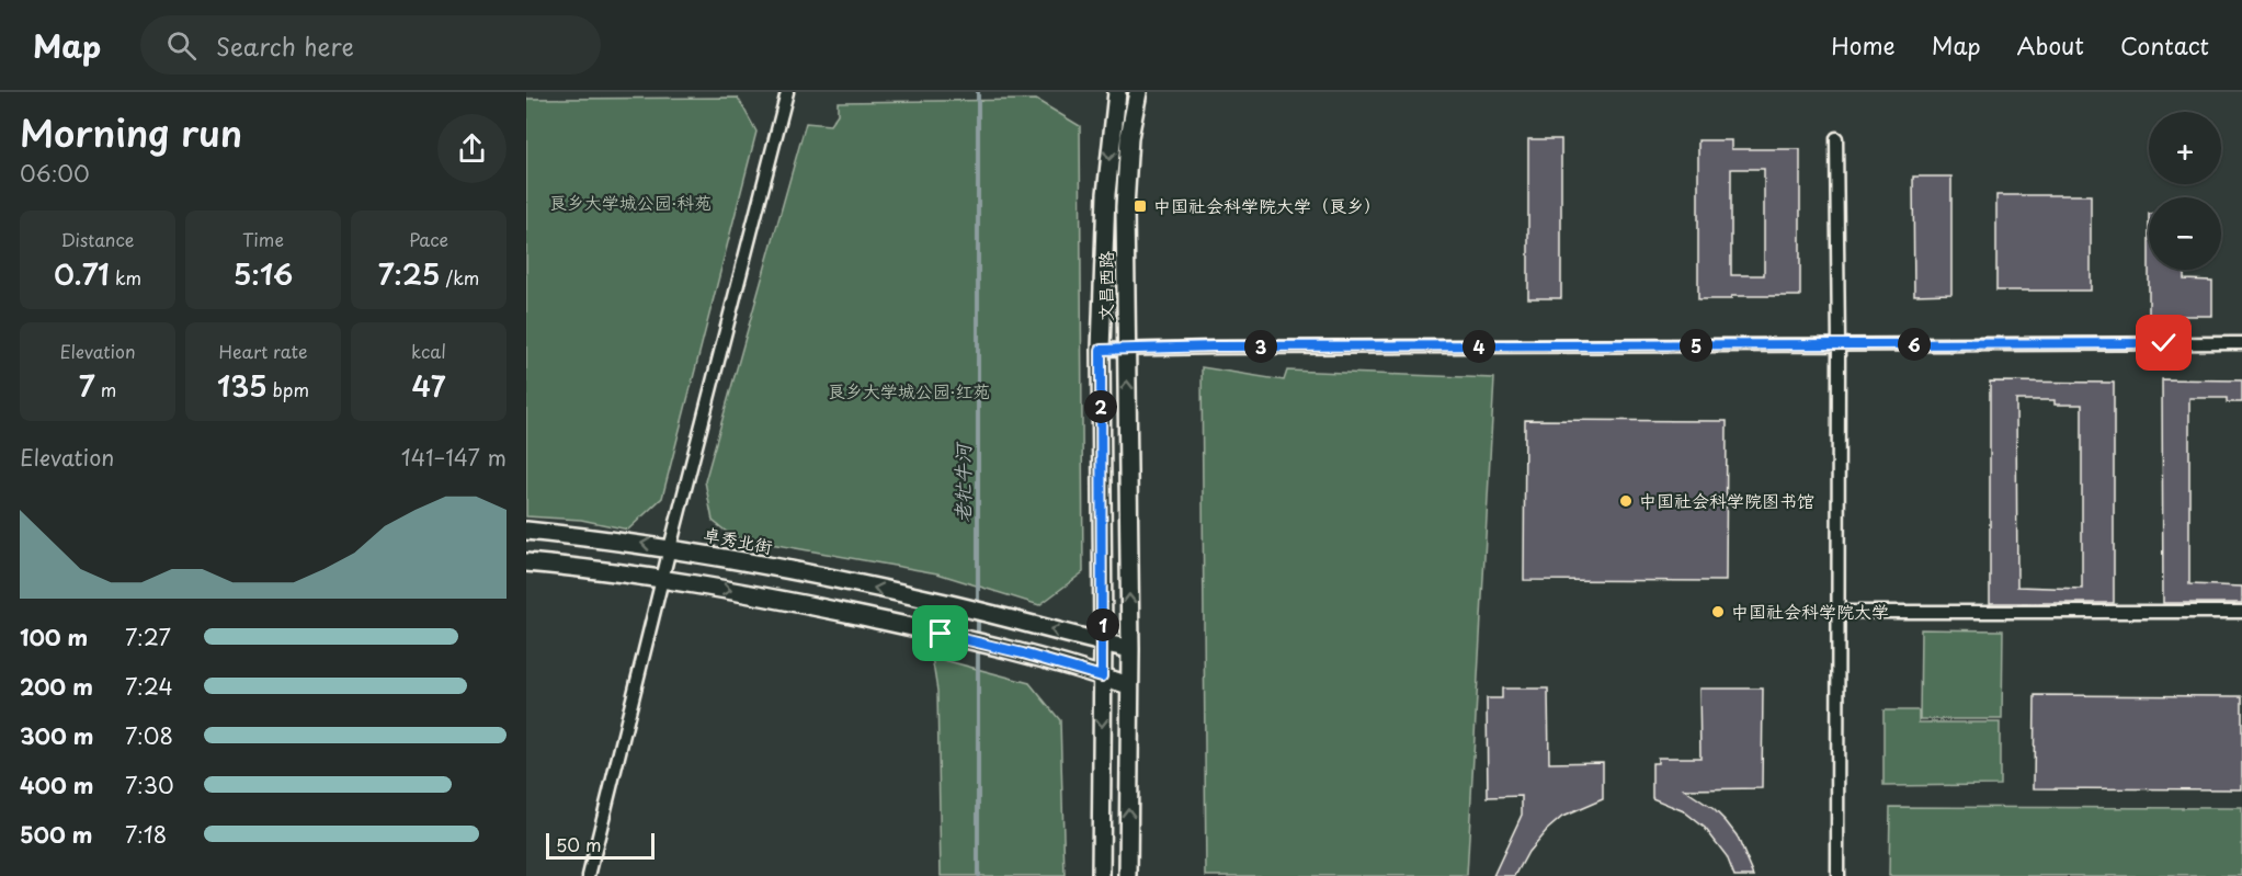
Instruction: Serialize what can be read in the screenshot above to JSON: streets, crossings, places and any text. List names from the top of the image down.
{
  "streets": {
    "main road": ["文昌西路", "卓秀北街"]
  },
  "crossings": [
    ["文昌西路", "卓秀北街"]
  ],
  "water": ["老牤牛河"],
  "parks": ["良乡大学城公园·科苑", "良乡大学城公园·红苑"],
  "places": {
    "transit": ["中国社会科学院大学（良乡）"],
    "other": ["中国社会科学院图书馆", "中国社会科学院大学"]
  },
  "scale_bar": "50 m",
  "page": {
    "header": "Map",
    "search": "Search here",
    "nav": [
      "Home",
      "Map",
      "About",
      "Contact"
    ],
    "heading": ["Morning run", "06:00"],
    "map_buttons": ["+", "−"],
    "stats": [
      ["Distance", "0.71 km"],
      ["Time", "5:16"],
      ["Pace", "7:25 /km"],
      ["Elevation", "7 m"],
      ["Heart rate", "135 bpm"],
      ["kcal", "47"]
    ],
    "pins": [
      "6",
      "5",
      "3",
      "4",
      "2",
      "1"
    ],
    "chart": ["Elevation", "141–147 m"],
    "list": [
      {
        "name": "100 m",
        "note": "7:27"
      },
      {
        "name": "200 m",
        "note": "7:24"
      },
      {
        "name": "300 m",
        "note": "7:08"
      },
      {
        "name": "400 m",
        "note": "7:30"
      },
      {
        "name": "500 m",
        "note": "7:18"
      }
    ],
    "scale": "50 m"
  }
}
